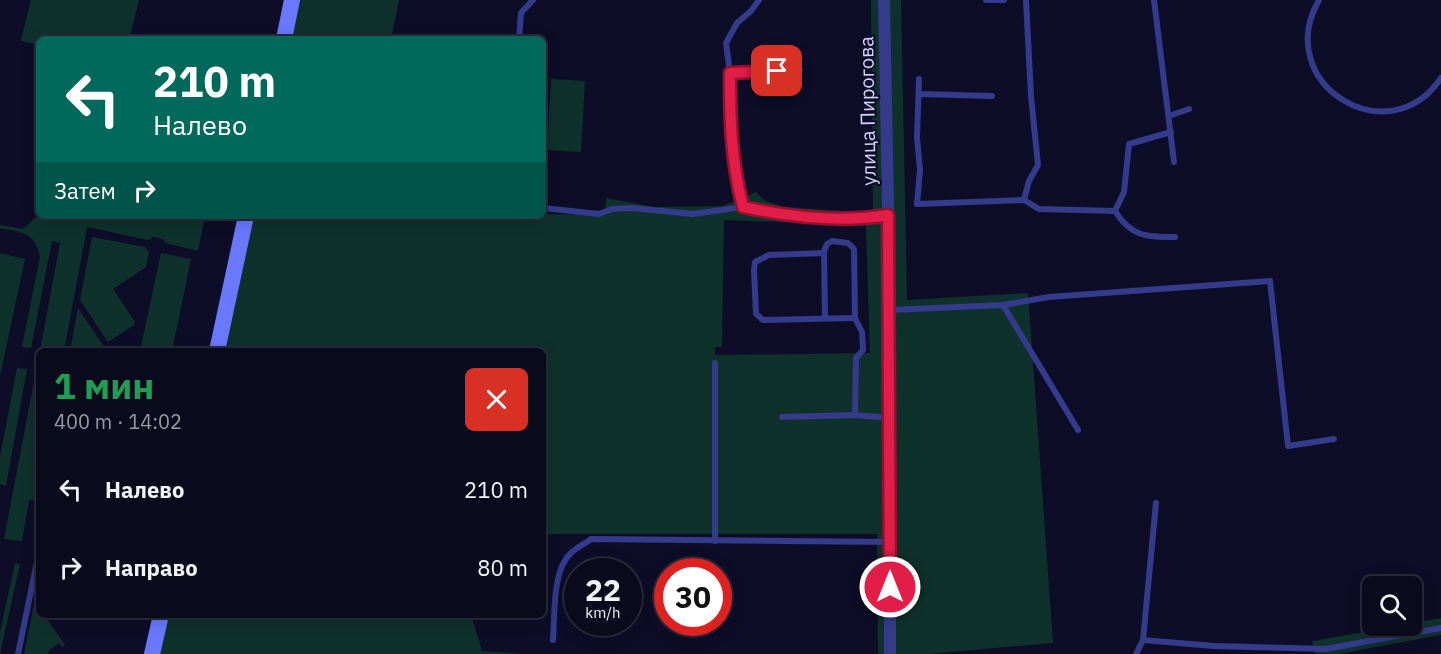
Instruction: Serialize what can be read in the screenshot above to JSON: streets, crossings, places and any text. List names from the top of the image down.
{
  "streets": {
    "street": ["улица Пирогова"]
  },
  "page": {
    "turn": ["210 m", "Налево"],
    "then": "Затем",
    "heading": ["1 мин", "400 m · 14:02"],
    "list": [
      {
        "name": "Налево",
        "value": "210 m"
      },
      {
        "name": "Направо",
        "value": "80 m"
      }
    ],
    "speed": "22 km/h",
    "limit": "30"
  }
}
